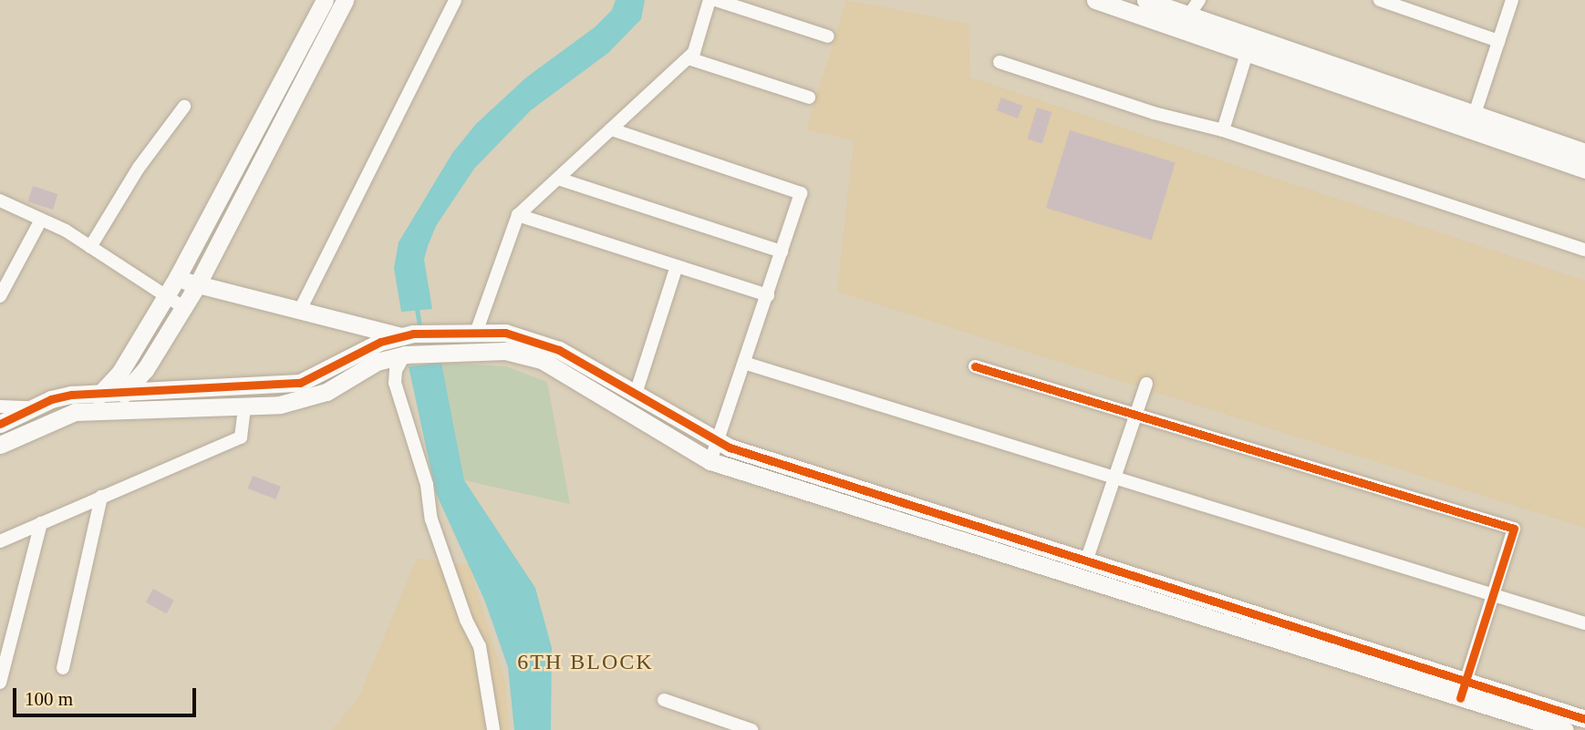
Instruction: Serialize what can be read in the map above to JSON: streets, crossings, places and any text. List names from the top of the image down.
{
  "districts": ["6TH BLOCK"],
  "scale_bar": "100 m"
}
